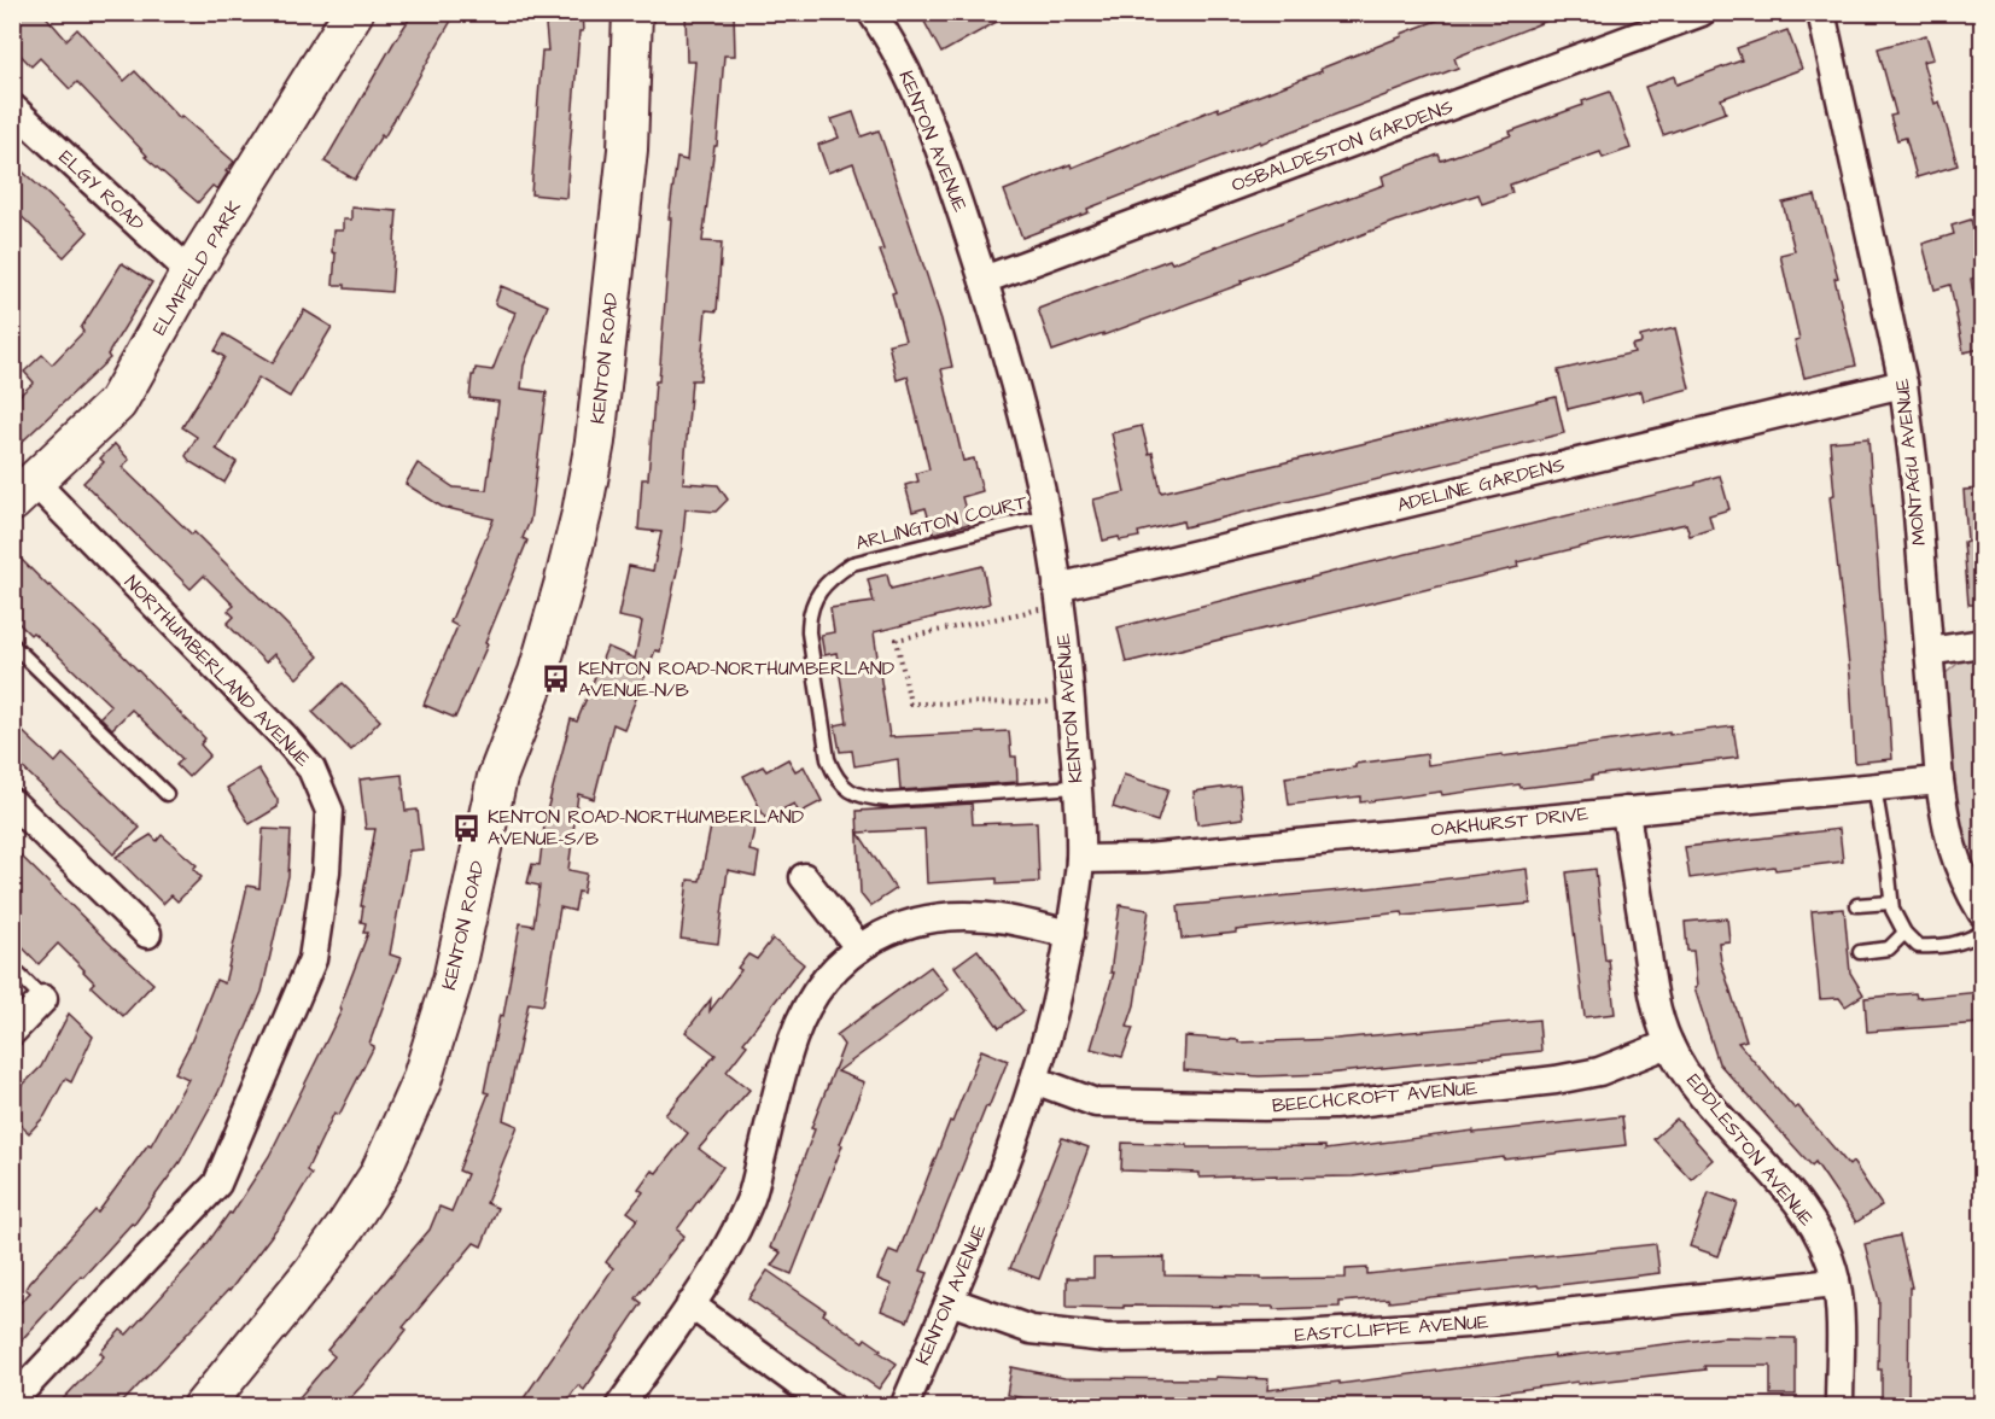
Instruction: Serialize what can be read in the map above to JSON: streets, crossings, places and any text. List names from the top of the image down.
{
  "streets": {
    "street": [
      "KENTON AVENUE",
      "OSBALDESTON GARDENS",
      "ELGY ROAD",
      "ELMFIELD PARK",
      "KENTON ROAD",
      "MONTAGU AVENUE",
      "ADELINE GARDENS",
      "NORTHUMBERLAND AVENUE",
      "OAKHURST DRIVE",
      "BEECHCROFT AVENUE",
      "EDDLESTON AVENUE",
      "EASTCLIFFE AVENUE"
    ],
    "lane": ["ARLINGTON COURT"]
  },
  "crossings": [
    ["KENTON AVENUE", "OSBALDESTON GARDENS"],
    ["KENTON AVENUE", "ADELINE GARDENS"],
    ["KENTON AVENUE", "ARLINGTON COURT"],
    ["KENTON AVENUE", "OAKHURST DRIVE"],
    ["KENTON AVENUE", "BEECHCROFT AVENUE"],
    ["KENTON AVENUE", "EASTCLIFFE AVENUE"],
    ["ELGY ROAD", "ELMFIELD PARK"],
    ["ELMFIELD PARK", "NORTHUMBERLAND AVENUE"],
    ["MONTAGU AVENUE", "ADELINE GARDENS"],
    ["MONTAGU AVENUE", "OAKHURST DRIVE"],
    ["OAKHURST DRIVE", "EDDLESTON AVENUE"],
    ["BEECHCROFT AVENUE", "EDDLESTON AVENUE"],
    ["EDDLESTON AVENUE", "EASTCLIFFE AVENUE"]
  ],
  "places": {
    "bus stop": ["KENTON ROAD-NORTHUMBERLAND AVENUE-N/B", "KENTON ROAD-NORTHUMBERLAND AVENUE-S/B"]
  }
}
